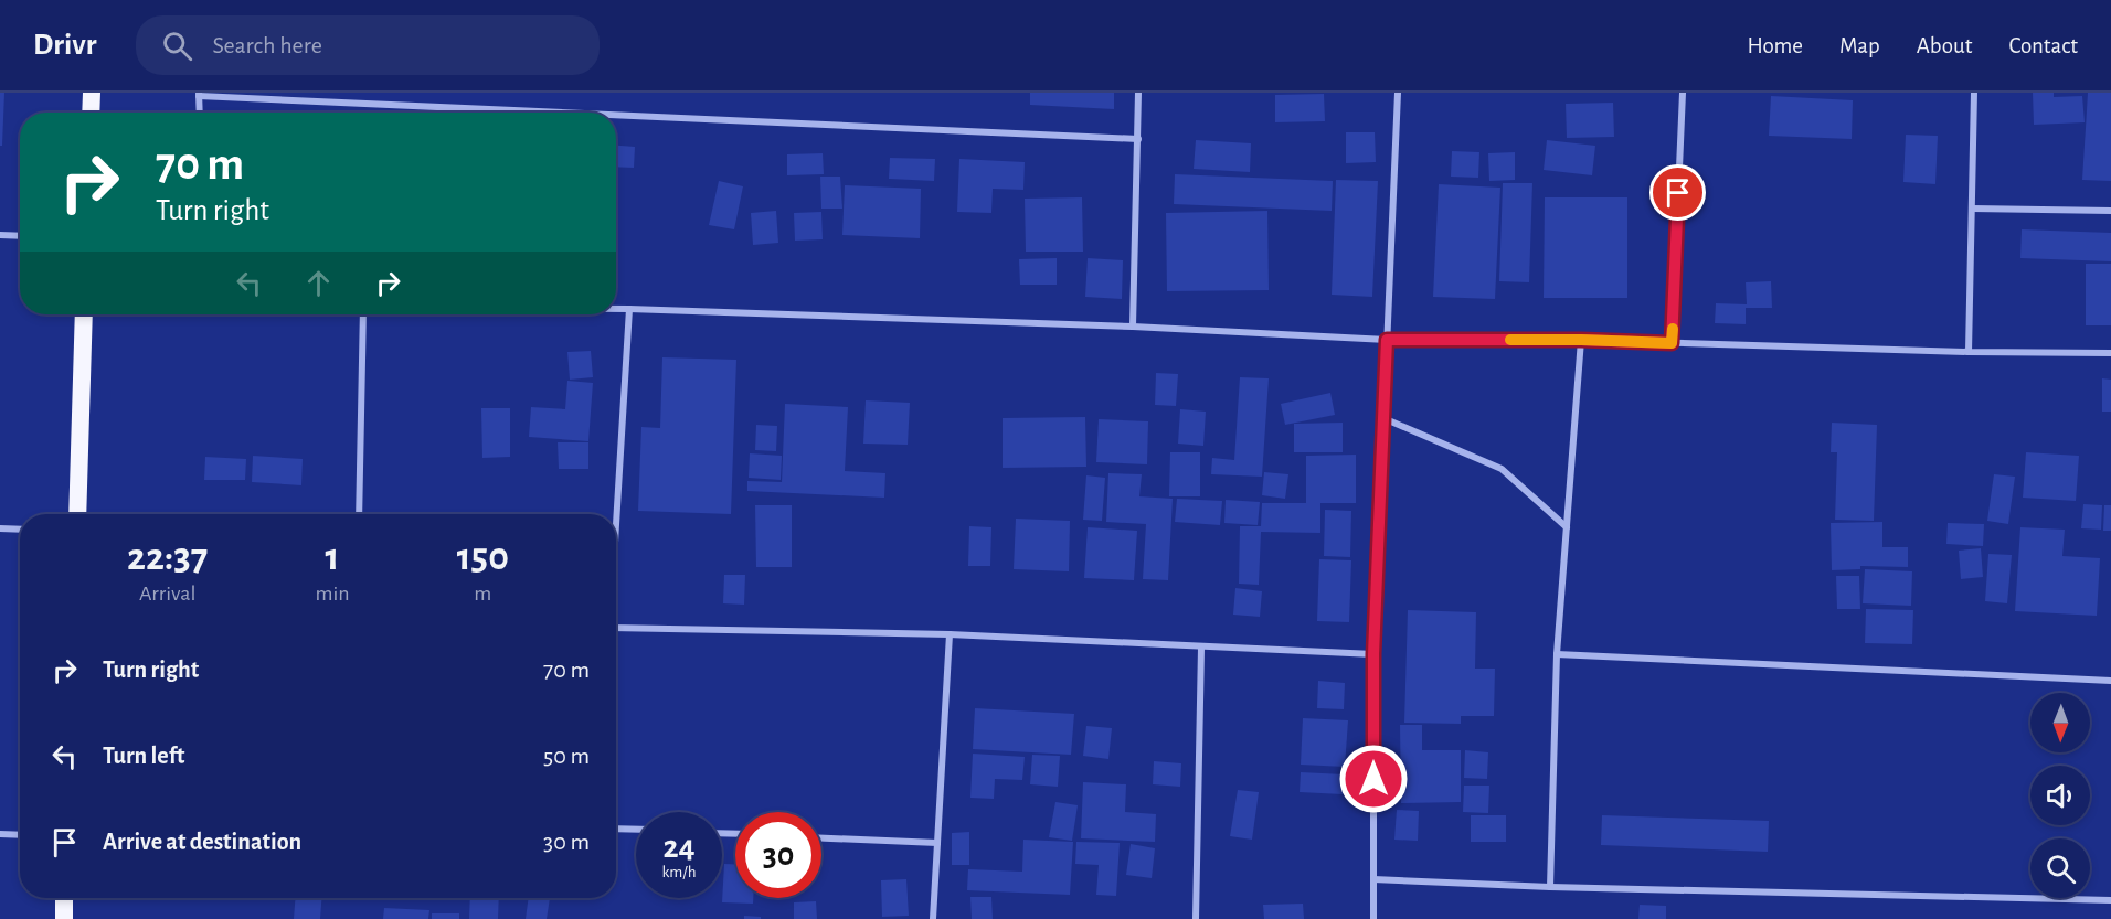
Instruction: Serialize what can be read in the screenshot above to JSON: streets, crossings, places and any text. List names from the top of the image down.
{
  "north": "bottom",
  "page": {
    "header": "Drivr",
    "search": "Search here",
    "nav": [
      "Home",
      "Map",
      "About",
      "Contact"
    ],
    "turn": ["70 m", "Turn right"],
    "eta": [
      "22:37",
      "Arrival",
      "1",
      "min",
      "150",
      "m"
    ],
    "list": [
      {
        "name": "Turn right",
        "value": "70 m"
      },
      {
        "name": "Turn left",
        "value": "50 m"
      },
      {
        "name": "Arrive at destination",
        "value": "30 m"
      }
    ],
    "speed": "24 km/h",
    "limit": "30"
  }
}
